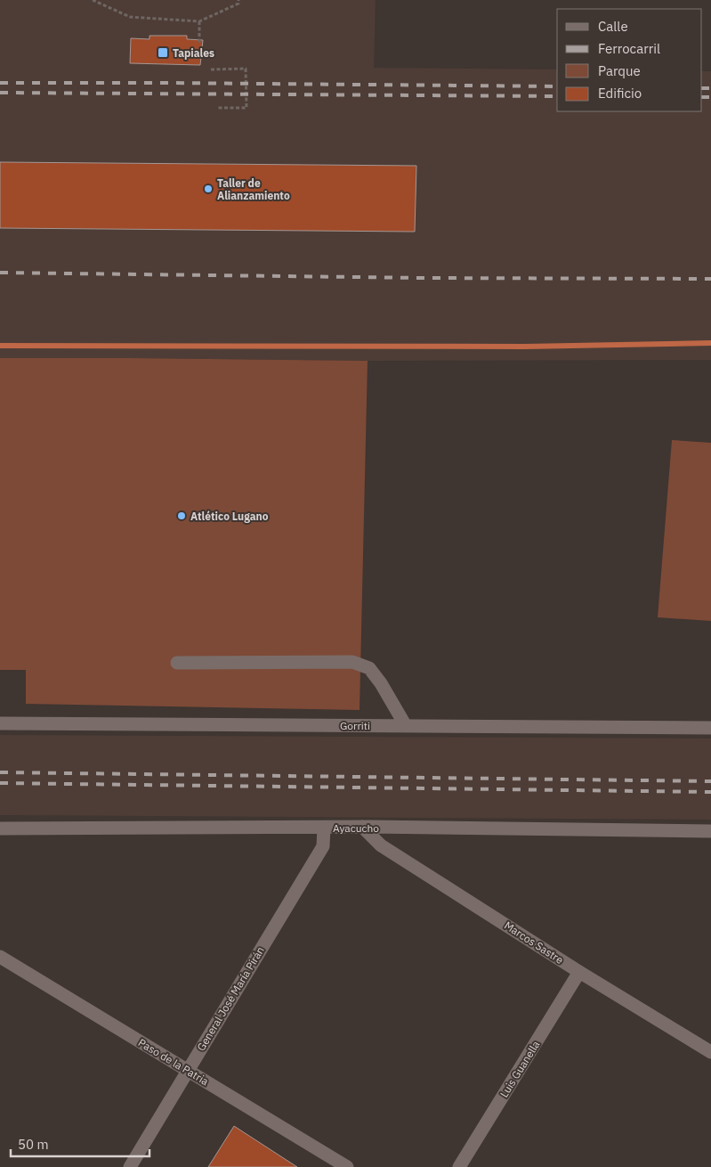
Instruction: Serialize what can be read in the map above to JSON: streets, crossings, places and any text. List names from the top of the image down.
{
  "streets": {
    "street": [
      "Gorriti",
      "Ayacucho",
      "Marcos Sastre",
      "General José María Pirán",
      "Paso de la Patria",
      "Luis Guanella"
    ]
  },
  "crossings": [
    ["Ayacucho", "Marcos Sastre"],
    ["Ayacucho", "General José María Pirán"],
    ["Marcos Sastre", "Luis Guanella"],
    ["General José María Pirán", "Paso de la Patria"]
  ],
  "places": {
    "transit": ["Tapiales"],
    "other": ["Taller de Alianzamiento", "Atlético Lugano"]
  },
  "legend": [
    "Calle",
    "Ferrocarril",
    "Parque",
    "Edificio"
  ],
  "scale_bar": "50 m"
}
